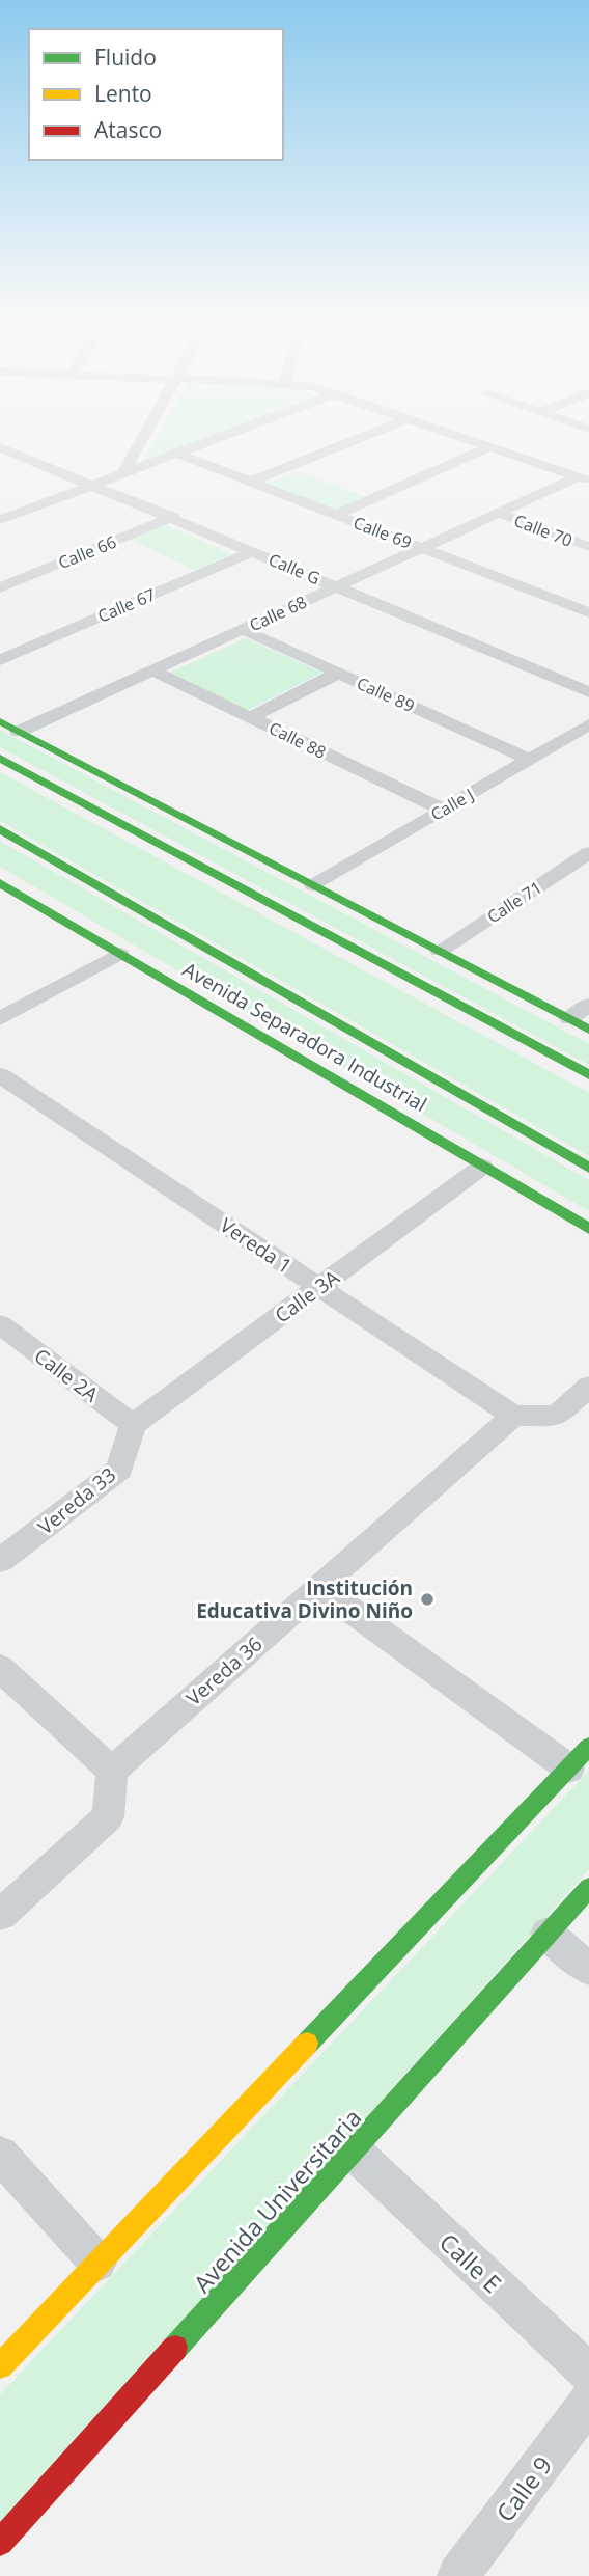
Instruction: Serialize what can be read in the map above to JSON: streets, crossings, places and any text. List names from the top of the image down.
{
  "streets": {
    "street": [
      "Calle 70",
      "Calle 69",
      "Calle 66",
      "Calle G",
      "Calle 67",
      "Calle 68",
      "Calle 89",
      "Calle 88",
      "Calle J",
      "Calle 71",
      "Avenida Separadora Industrial",
      "Vereda 1",
      "Calle 3A",
      "Calle 2A",
      "Vereda 33",
      "Vereda 36",
      "Avenida Universitaria",
      "Calle E",
      "Calle 9"
    ]
  },
  "crossings": [
    ["Calle 70", "Calle 68"],
    ["Calle 69", "Calle 68"],
    ["Calle 66", "Calle G"],
    ["Calle G", "Calle 67"],
    ["Calle G", "Calle 68"],
    ["Calle 68", "Calle 89"],
    ["Calle 68", "Calle 88"],
    ["Calle 89", "Calle J"],
    ["Calle 88", "Calle J"],
    ["Avenida Separadora Industrial", "Calle 3A"],
    ["Vereda 1", "Calle 3A"],
    ["Vereda 1", "Vereda 36"],
    ["Calle 3A", "Calle 2A"],
    ["Calle 3A", "Vereda 33"],
    ["Calle 2A", "Vereda 33"],
    ["Avenida Universitaria", "Calle E"]
  ],
  "places": ["Institución Educativa Divino Niño"],
  "legend": ["Fluido", "Lento", "Atasco"]
}
